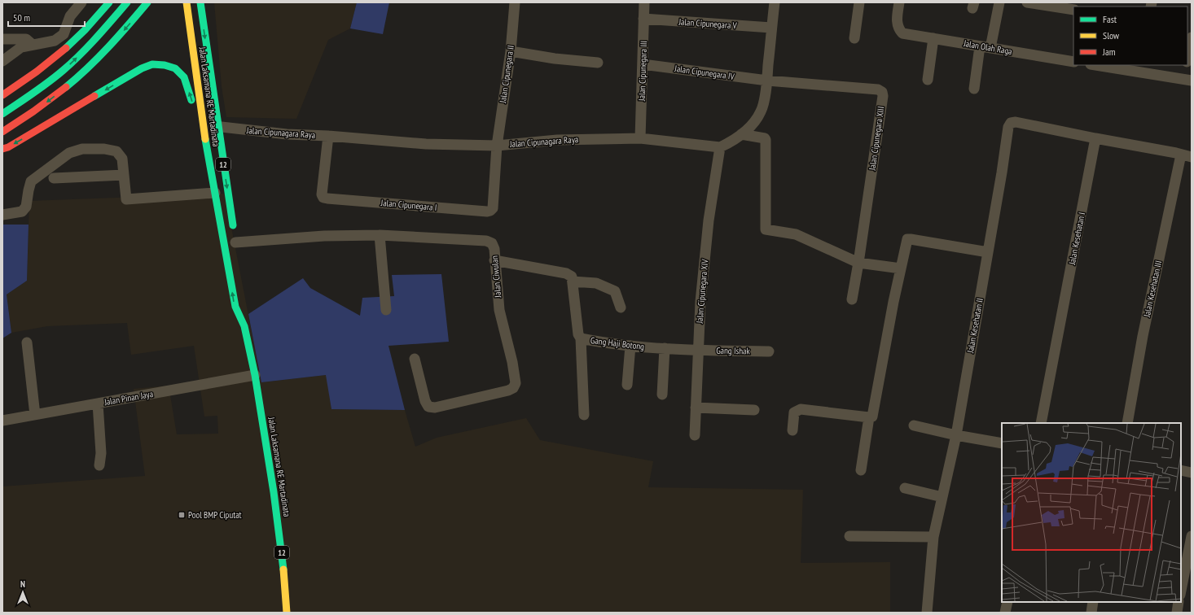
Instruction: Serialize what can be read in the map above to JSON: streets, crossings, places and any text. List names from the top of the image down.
{
  "streets": {
    "highway": ["Jalan Laksamana RE Martadinata", "12"],
    "street": [
      "Jalan Cipunegara V",
      "Jalan Olah Raga",
      "Jalan Cipunegara III",
      "Jalan Cipunegara IV",
      "Jalan Cipunegara II",
      "Jalan Cipunagara Raya",
      "Jalan Cipunegara XIII",
      "Jalan Cipunegara I",
      "Jalan Kesehatan I",
      "Jalan Ciwulan",
      "Jalan Kesehatan III",
      "Jalan Cipunegara XIV",
      "Jalan Kesehatan II",
      "Gang Haji Botong",
      "Gang Ishak",
      "Jalan Pinan Jaya"
    ]
  },
  "crossings": [
    ["Jalan Cipunegara V", "Jalan Cipunegara III"],
    ["Jalan Cipunegara III", "Jalan Cipunegara IV"],
    ["Jalan Cipunegara III", "Jalan Cipunagara Raya"],
    ["Jalan Cipunegara IV", "Jalan Cipunegara XIII"],
    ["Jalan Cipunegara II", "Jalan Cipunagara Raya"],
    ["Jalan Cipunegara II", "Jalan Cipunegara I"],
    ["Jalan Laksamana RE Martadinata", "Jalan Cipunagara Raya"],
    ["Jalan Laksamana RE Martadinata", "Jalan Ciwulan"],
    ["Jalan Laksamana RE Martadinata", "Jalan Pinan Jaya"],
    ["Jalan Cipunagara Raya", "Jalan Cipunegara I"],
    ["Jalan Cipunagara Raya", "Jalan Cipunegara XIV"],
    ["Jalan Kesehatan I", "Jalan Kesehatan II"],
    ["Jalan Cipunegara XIV", "Gang Haji Botong"],
    ["Jalan Cipunegara XIV", "Gang Ishak"],
    ["Gang Haji Botong", "Gang Ishak"]
  ],
  "places": {
    "transit": ["Pool BMP Ciputat"]
  },
  "legend": ["Fast", "Slow", "Jam"],
  "scale_bar": "50 m",
  "north": "top"
}
